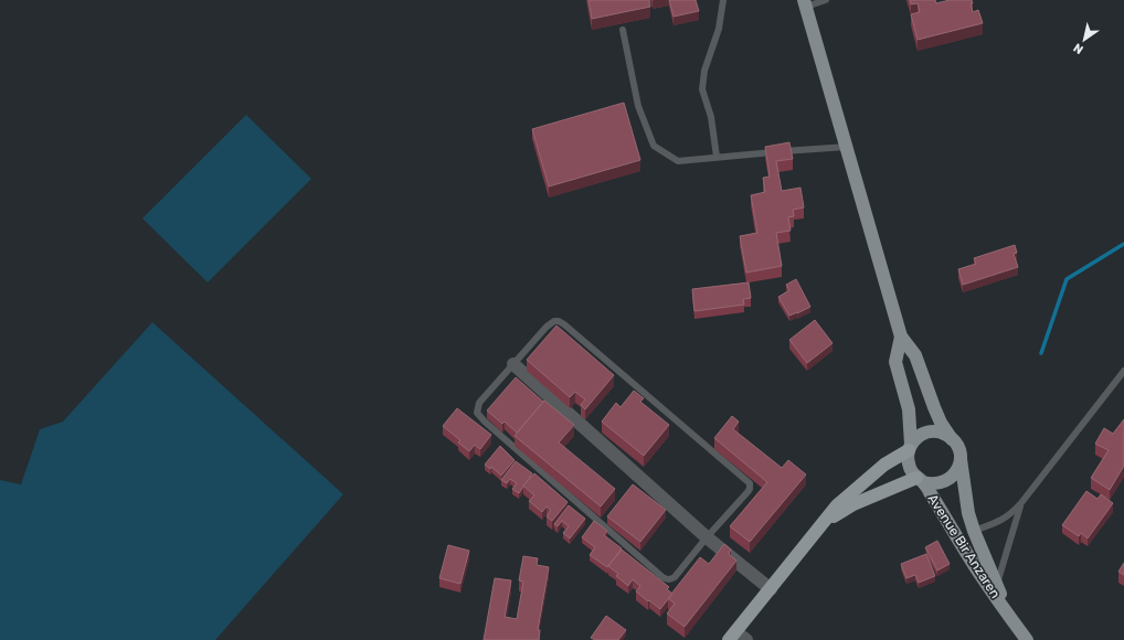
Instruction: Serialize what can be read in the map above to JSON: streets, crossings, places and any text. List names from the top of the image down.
{
  "streets": {
    "main road": ["Avenue Bir Anzaren"]
  },
  "north": "bottom left"
}
